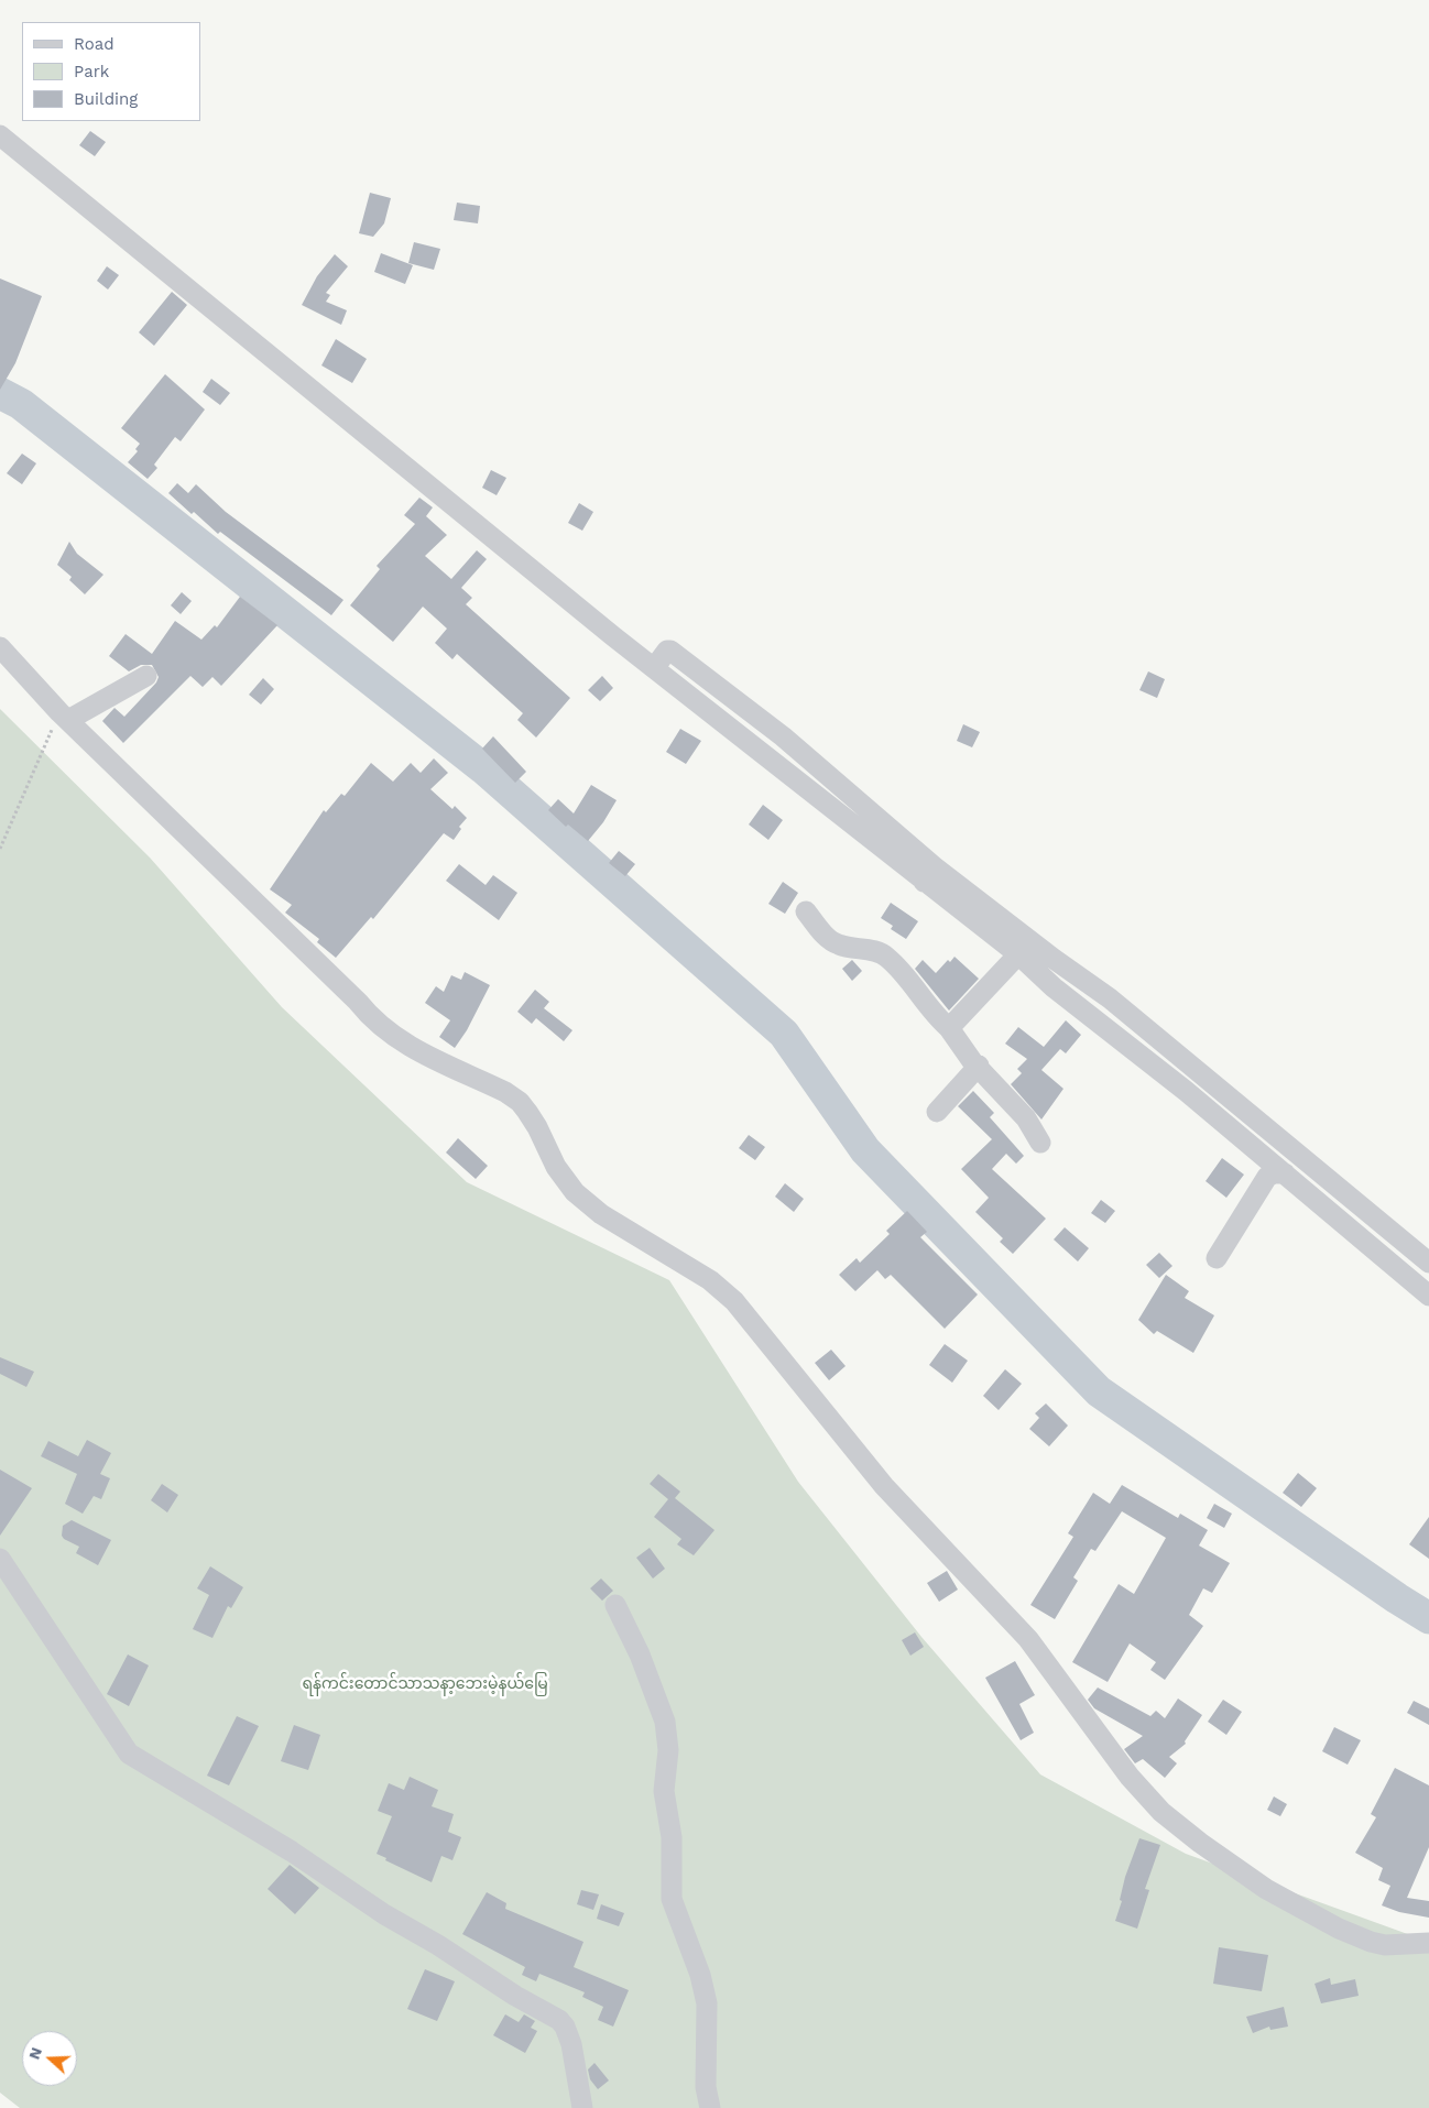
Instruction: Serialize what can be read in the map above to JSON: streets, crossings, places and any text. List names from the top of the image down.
{
  "parks": ["ရန်ကင်းတောင်သာသနာ့ဘေးမဲ့နယ်မြေ"],
  "legend": ["Road", "Park", "Building"],
  "north": "left"
}
